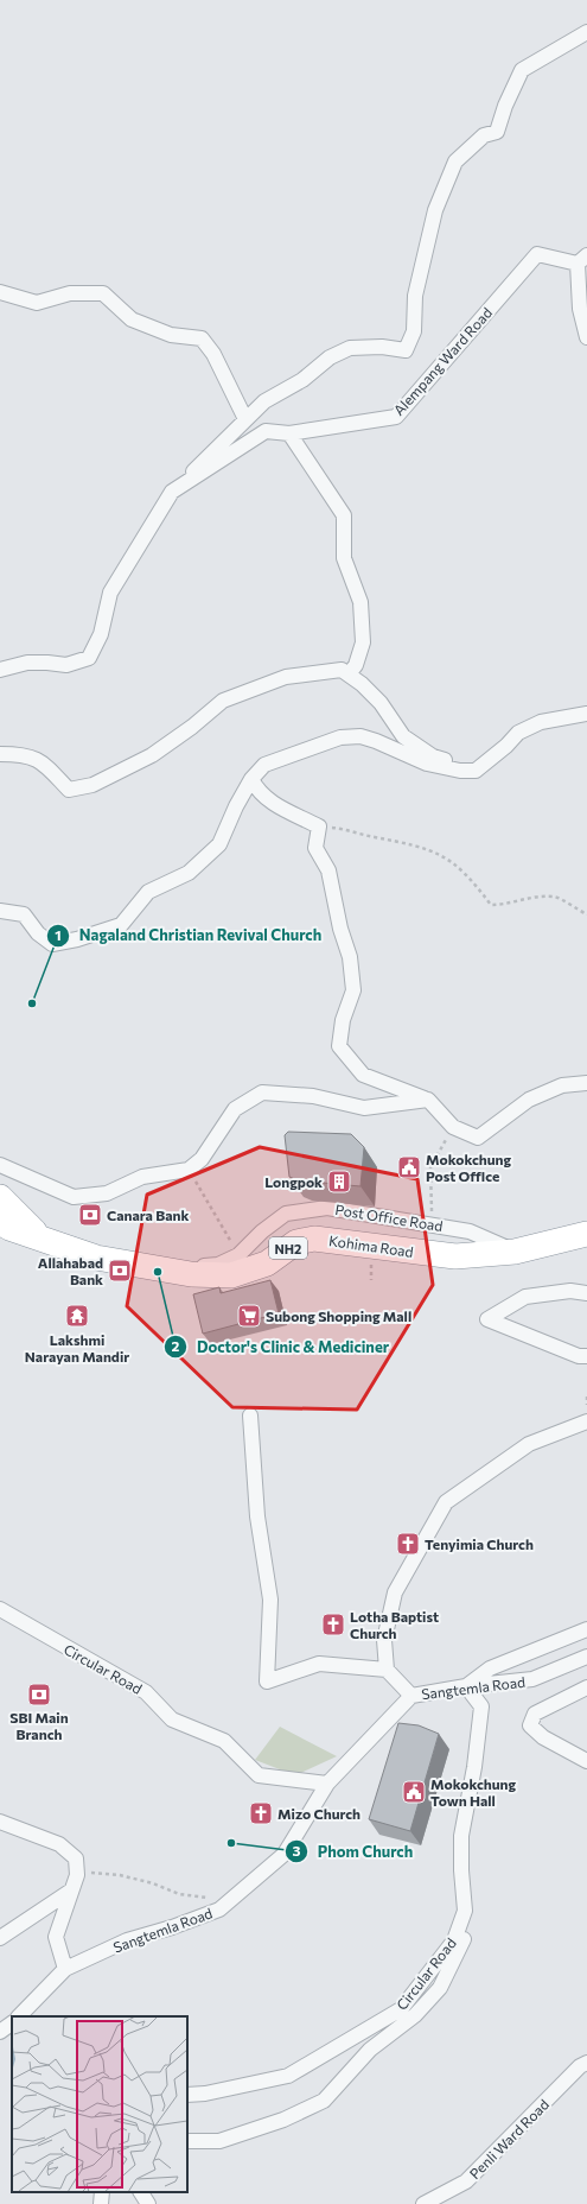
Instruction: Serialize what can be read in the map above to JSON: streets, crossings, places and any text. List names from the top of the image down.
{
  "streets": {
    "highway": ["Kohima Road", "NH2"],
    "street": [
      "Alempang Ward Road",
      "Post Office Road",
      "Circular Road",
      "Sangtemla Road",
      "Penli Ward Road"
    ]
  },
  "crossings": [
    ["Post Office Road", "Kohima Road"],
    ["Circular Road", "Sangtemla Road"]
  ],
  "places": {
    "other": ["Nagaland Christian Revival Church", "Doctor's Clinic & Mediciner", "Phom Church"],
    "public building": ["Mokokchung Post Office", "Mokokchung Town Hall"],
    "building": ["Longpok"],
    "bank": ["Canara Bank", "Allahabad Bank", "SBI Main Branch"],
    "temple": ["Lakshmi Narayan Mandir"],
    "supermarket": ["Subong Shopping Mall"],
    "church": ["Tenyimia Church", "Lotha Baptist Church", "Mizo Church"]
  }
}
